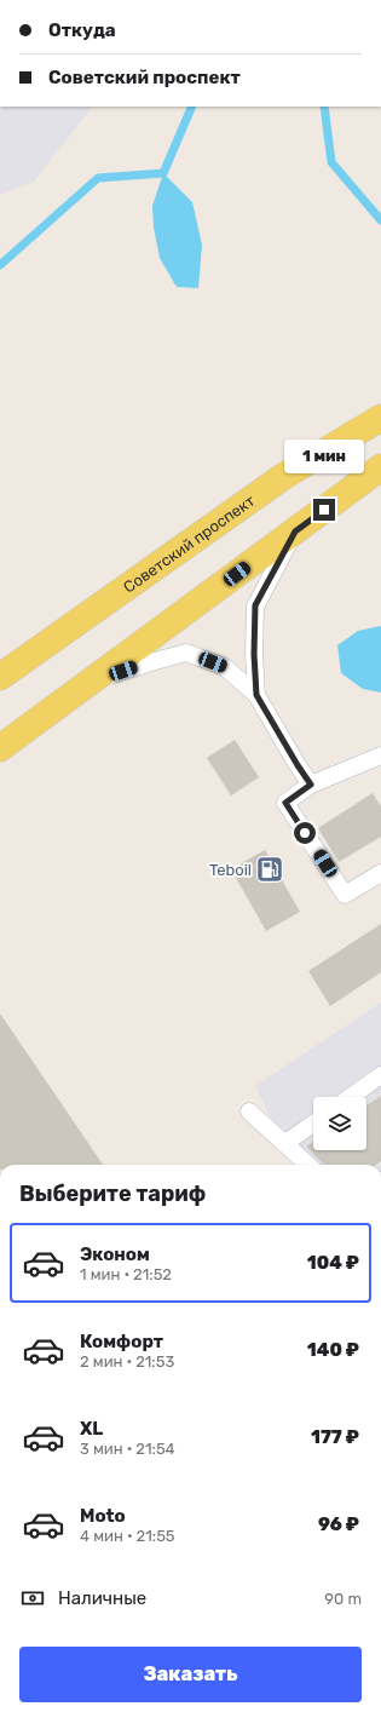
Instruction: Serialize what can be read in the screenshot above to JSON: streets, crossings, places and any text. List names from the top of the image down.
{
  "streets": {
    "main road": ["Советский проспект"]
  },
  "places": {
    "fuel station": ["Teboil"]
  },
  "page": {
    "banner": ["Откуда", "Советский проспект"],
    "bubble": "1 мин",
    "heading": "Выберите тариф",
    "list": [
      {
        "name": "Эконом",
        "note": "1 мин · 21:52",
        "value": "104 ₽"
      },
      {
        "name": "Комфорт",
        "note": "2 мин · 21:53",
        "value": "140 ₽"
      },
      {
        "name": "XL",
        "note": "3 мин · 21:54",
        "value": "177 ₽"
      },
      {
        "name": "Moto",
        "note": "4 мин · 21:55",
        "value": "96 ₽"
      }
    ],
    "pay": ["Наличные", "90 m"],
    "buttons": "Заказать"
  }
}
